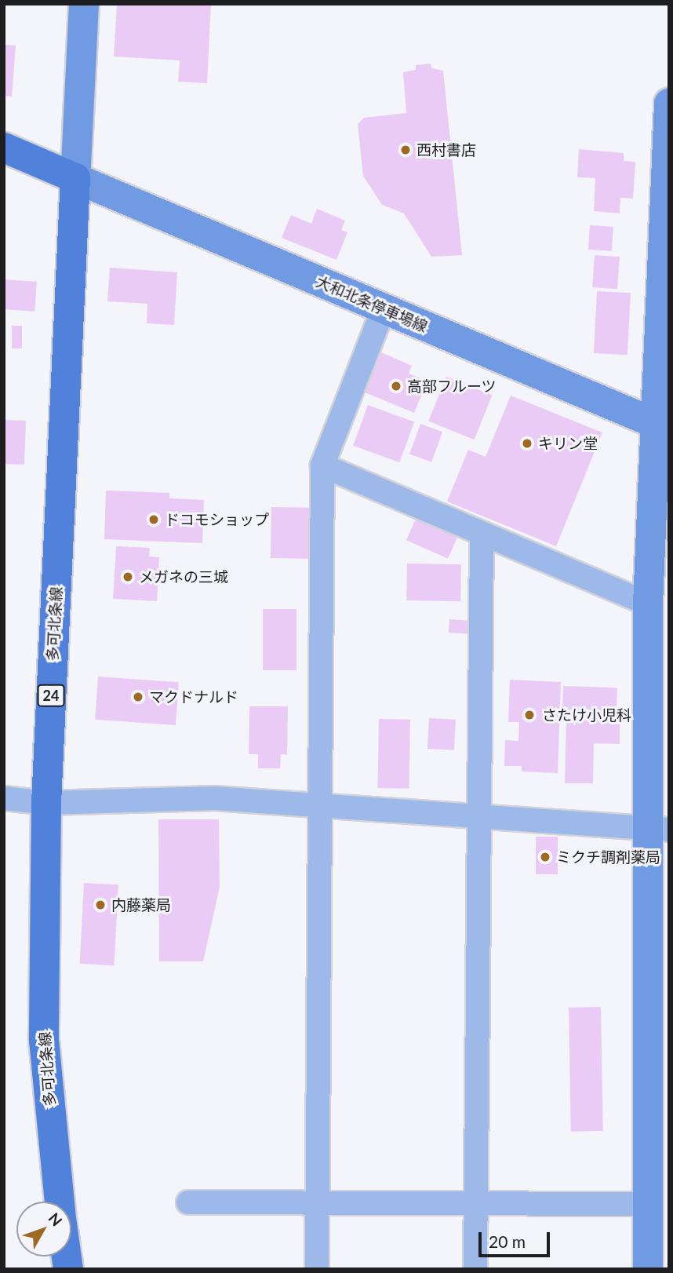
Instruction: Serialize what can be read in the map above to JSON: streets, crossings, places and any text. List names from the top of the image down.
{
  "streets": {
    "main road": ["多可北条線", "24"],
    "street": ["大和北条停車場線"]
  },
  "crossings": [
    ["大和北条停車場線", "多可北条線"]
  ],
  "places": [
    "西村書店",
    "高部フルーツ",
    "キリン堂",
    "ドコモショップ",
    "メガネの三城",
    "マクドナルド",
    "さたけ小児科",
    "ミクチ調剤薬局",
    "内藤薬局"
  ],
  "scale_bar": "20 m",
  "north": "top right"
}
